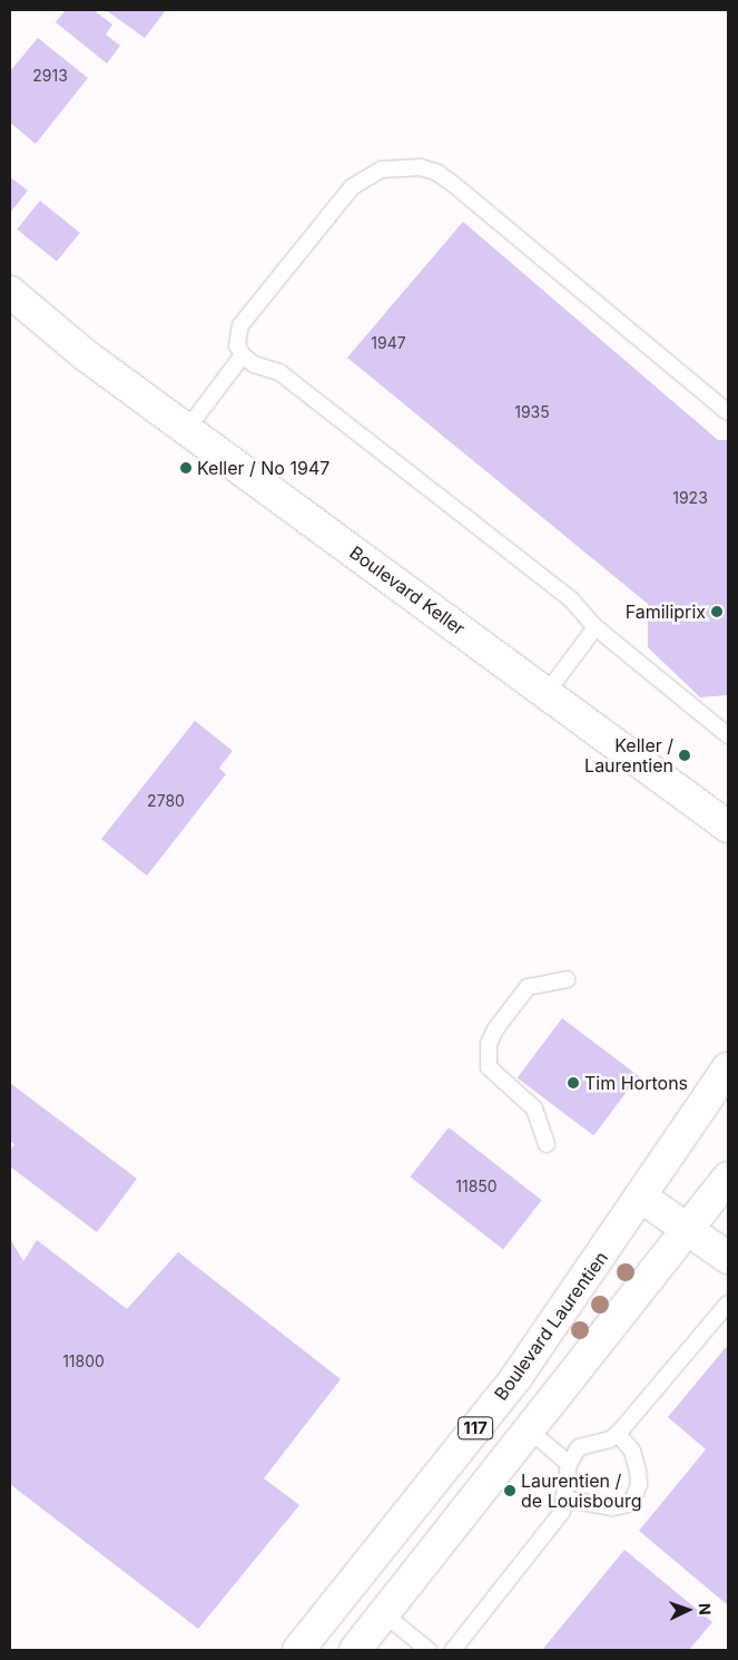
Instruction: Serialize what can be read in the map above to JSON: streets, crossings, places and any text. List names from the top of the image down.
{
  "streets": {
    "main road": ["Boulevard Keller", "Boulevard Laurentien", "117"]
  },
  "places": [
    "Keller / No 1947",
    "Familiprix",
    "Keller / Laurentien",
    "Tim Hortons",
    "Laurentien / de Louisbourg"
  ],
  "house_numbers": [
    "2913",
    "1947",
    "1935",
    "1923",
    "2780",
    "11850",
    "11800"
  ],
  "north": "right"
}
